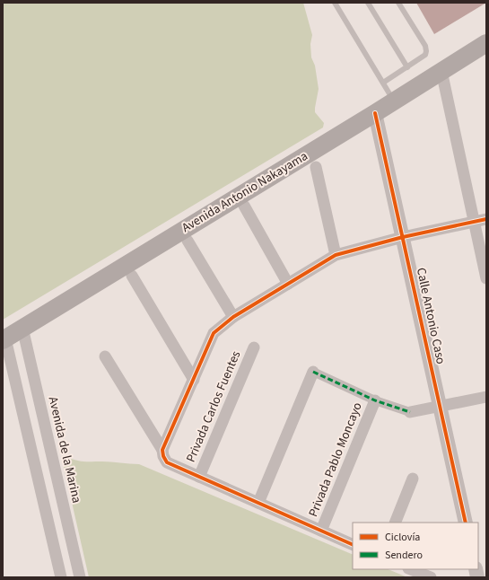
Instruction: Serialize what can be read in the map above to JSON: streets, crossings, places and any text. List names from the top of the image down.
{
  "streets": {
    "main road": ["Avenida Antonio Nakayama"],
    "street": [
      "Calle Antonio Caso",
      "Privada Carlos Fuentes",
      "Avenida de la Marina",
      "Privada Pablo Moncayo"
    ]
  },
  "crossings": [
    ["Avenida Antonio Nakayama", "Calle Antonio Caso"],
    ["Avenida Antonio Nakayama", "Avenida de la Marina"]
  ],
  "legend": ["Ciclovía", "Sendero"]
}
